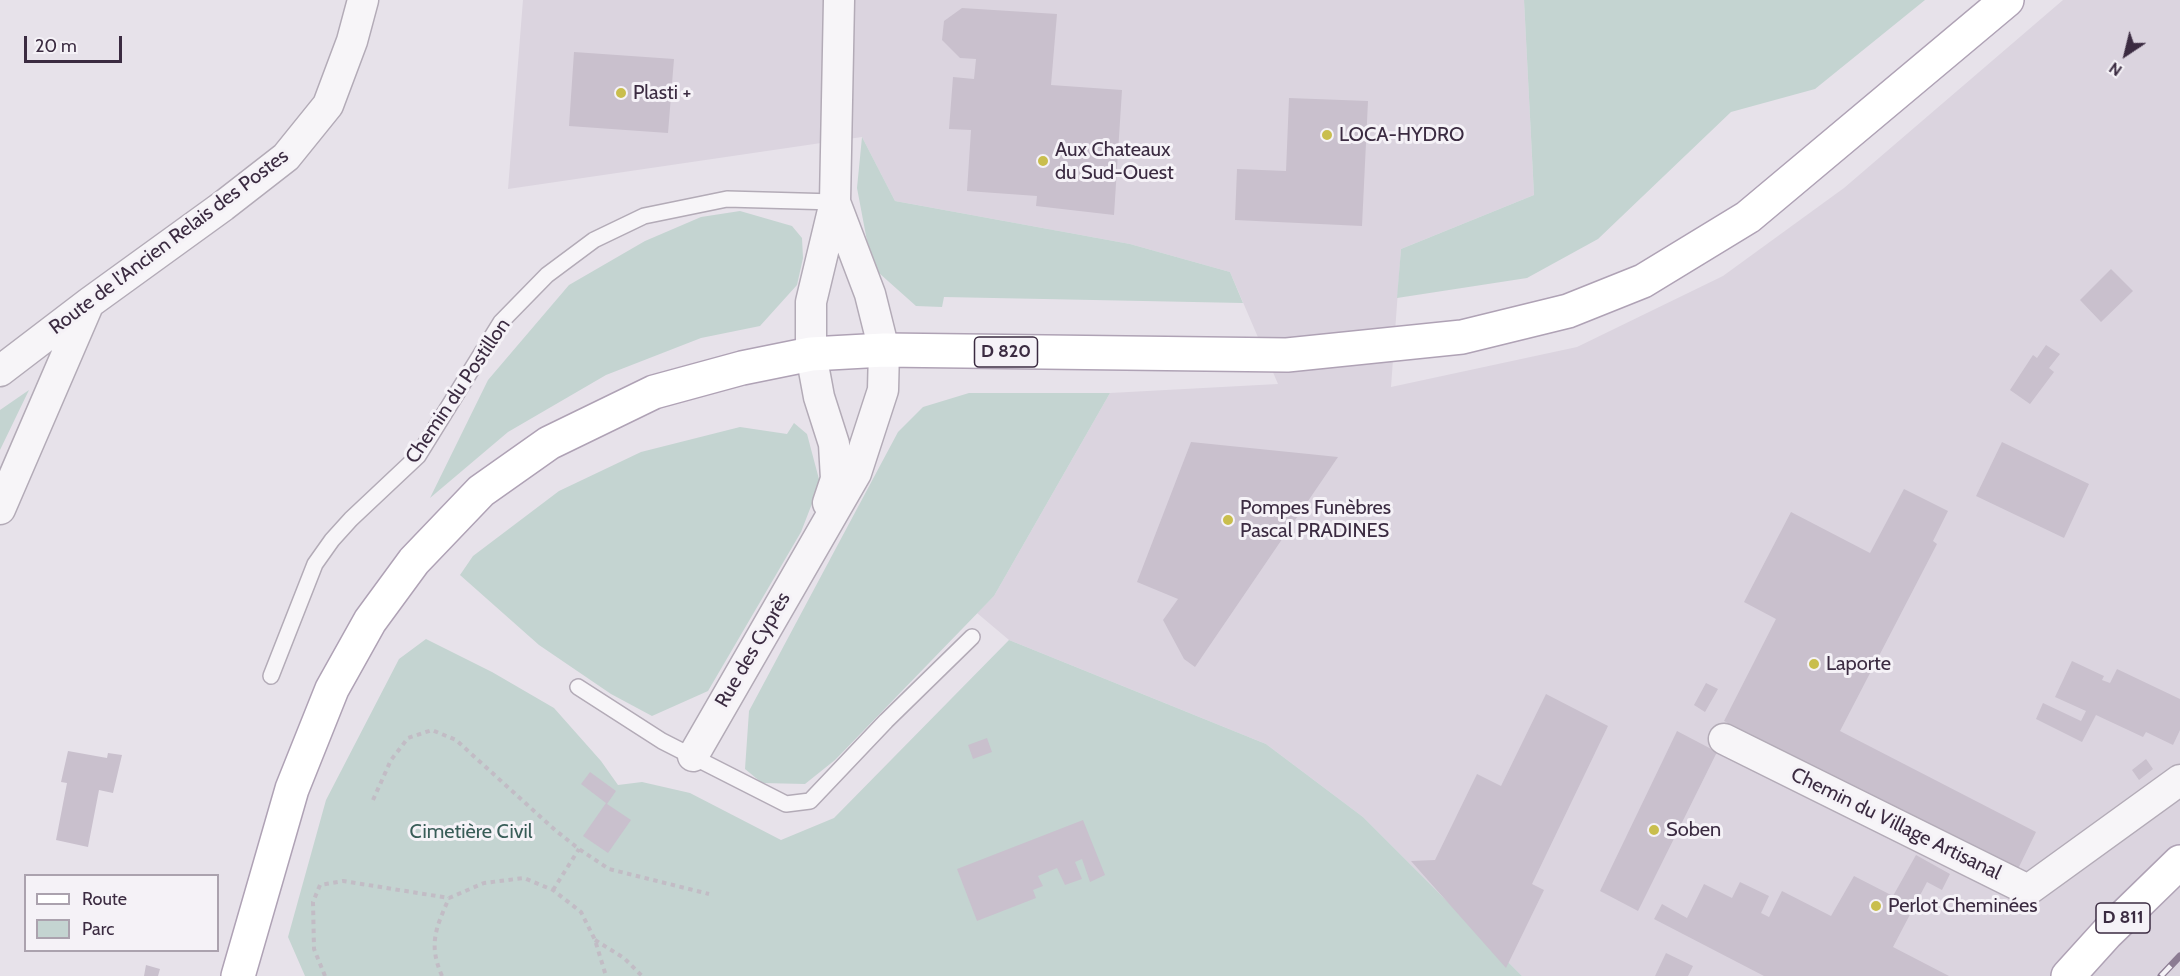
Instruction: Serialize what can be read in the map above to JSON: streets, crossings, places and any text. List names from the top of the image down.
{
  "streets": {
    "main road": ["D 820", "D 811"],
    "street": ["Route de l'Ancien Relais des Postes", "Rue des Cyprès", "Chemin du Village Artisanal"],
    "lane": ["Chemin du Postillon"]
  },
  "crossings": [
    ["D 820", "Rue des Cyprès"]
  ],
  "parks": ["Cimetière Civil"],
  "places": [
    "Plasti +",
    "LOCA-HYDRO",
    "Aux Chateaux du Sud-Ouest",
    "Pompes Funèbres Pascal PRADINES",
    "Laporte",
    "Soben",
    "Perlot Cheminées"
  ],
  "legend": ["Route", "Parc"],
  "scale_bar": "20 m",
  "north": "bottom left"
}
